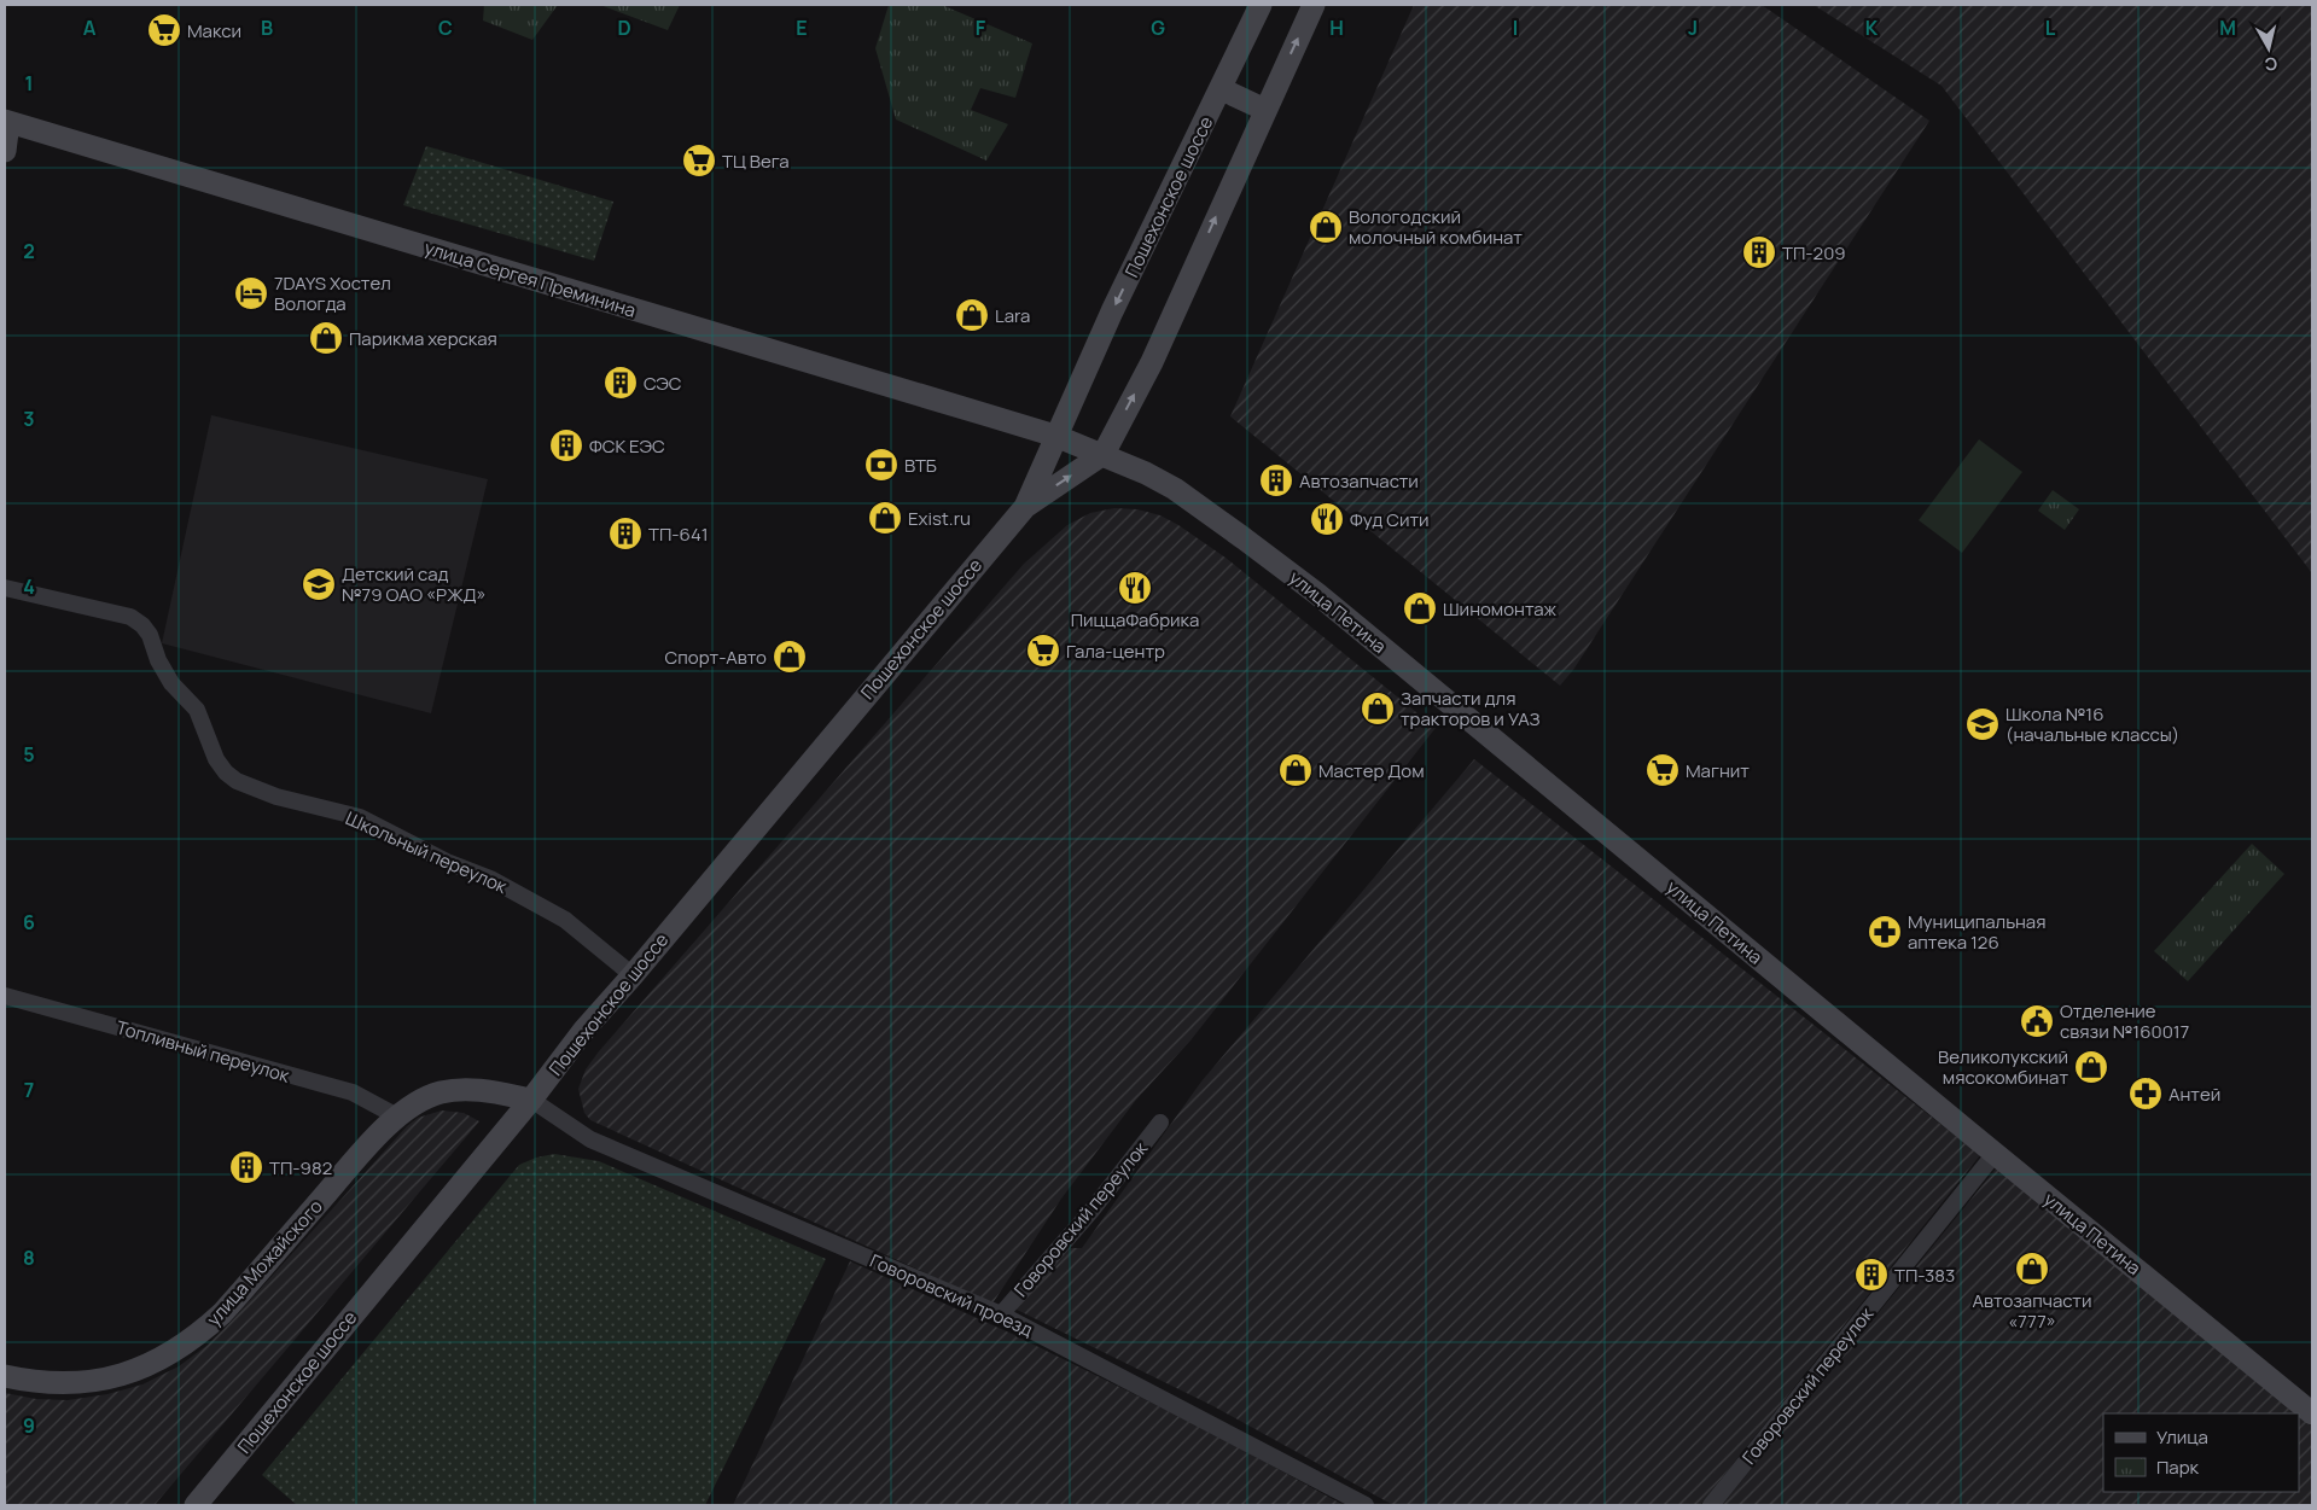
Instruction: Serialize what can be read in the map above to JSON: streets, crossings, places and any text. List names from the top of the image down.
{
  "streets": {
    "main road": [
      "Пошехонское шоссе",
      "улица Сергея Преминина",
      "улица Петина",
      "улица Можайского"
    ],
    "street": [
      "Школьный переулок",
      "Топливный переулок",
      "Говоровский переулок",
      "Говоровский проезд"
    ]
  },
  "crossings": [
    ["Пошехонское шоссе", "улица Сергея Преминина"],
    ["Пошехонское шоссе", "улица Петина"],
    ["Пошехонское шоссе", "Школьный переулок"],
    ["Пошехонское шоссе", "улица Можайского"],
    ["Пошехонское шоссе", "Говоровский проезд"],
    ["улица Петина", "Говоровский переулок"],
    ["Топливный переулок", "улица Можайского"],
    ["Говоровский переулок", "Говоровский проезд"],
    ["улица Можайского", "Говоровский проезд"]
  ],
  "places": {
    "supermarket": [
      "Макси",
      "ТЦ Вега",
      "Гала-центр",
      "Магнит"
    ],
    "shop": [
      "Вологодский молочный комбинат",
      "Lara",
      "Парикма херская",
      "Exist.ru",
      "Шиномонтаж",
      "Спорт-Авто",
      "Запчасти для тракторов и УАЗ",
      "Мастер Дом",
      "Великолукский мясокомбинат",
      "Автозапчасти «777»"
    ],
    "building": [
      "ТП-209",
      "СЭС",
      "ФСК ЕЭС",
      "Автозапчасти",
      "ТП-641",
      "ТП-982",
      "ТП-383"
    ],
    "hotel": ["7DAYS Хостел Вологда"],
    "bank": ["ВТБ"],
    "restaurant": ["Фуд Сити", "ПиццаФабрика"],
    "school or university": ["Детский сад №79 ОАО «РЖД»", "Школа №16 (начальные классы)"],
    "pharmacy": ["Муниципальная аптека 126", "Антей"],
    "public building": ["Отделение связи №160017"]
  },
  "legend": ["Улица", "Парк"],
  "north": "bottom",
  "grid": {
    "columns": [
      "A",
      "B",
      "C",
      "D",
      "E",
      "F",
      "G",
      "H",
      "I",
      "J",
      "K",
      "L",
      "M"
    ],
    "rows": [
      "1",
      "2",
      "3",
      "4",
      "5",
      "6",
      "7",
      "8",
      "9"
    ]
  }
}
